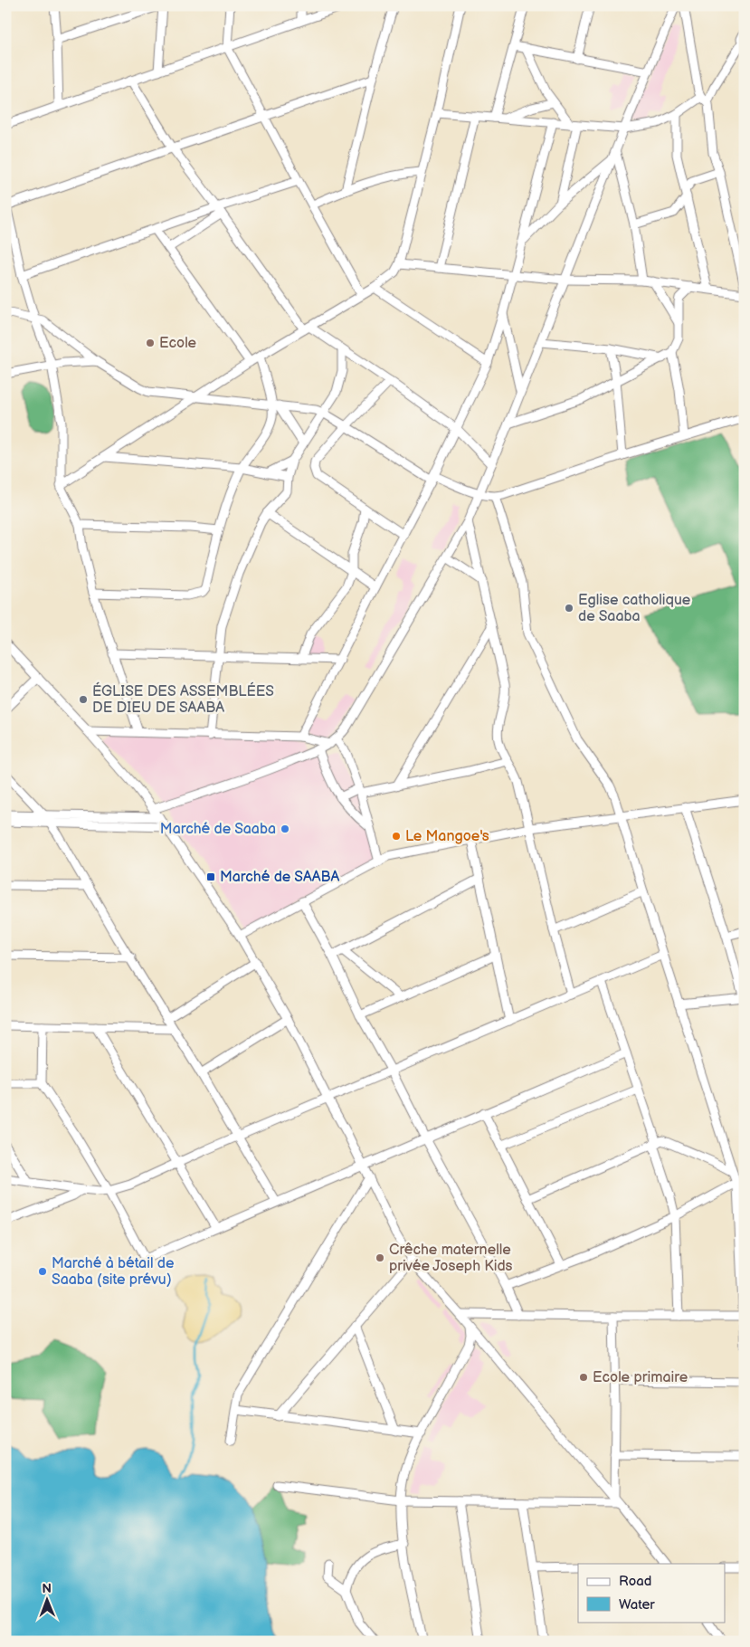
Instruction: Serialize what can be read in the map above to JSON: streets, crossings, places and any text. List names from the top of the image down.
{
  "places": {
    "other": [
      "Ecole",
      "Eglise catholique de Saaba",
      "ÉGLISE DES ASSEMBLÉES DE DIEU DE SAABA",
      "Marché de Saaba",
      "Le Mangoe's",
      "Crêche maternelle privée Joseph Kids",
      "Marché à bétail de Saaba (site prévu)",
      "Ecole primaire"
    ],
    "transit": ["Marché de SAABA"]
  },
  "legend": ["Road", "Water"],
  "north": "top"
}
